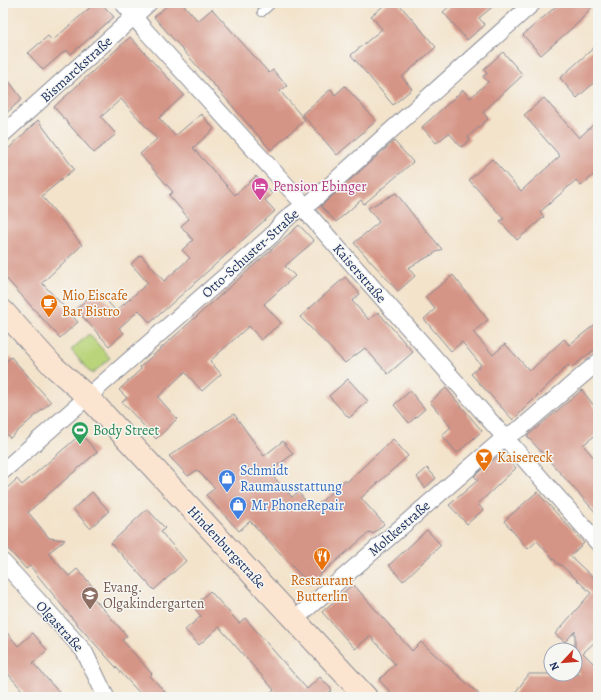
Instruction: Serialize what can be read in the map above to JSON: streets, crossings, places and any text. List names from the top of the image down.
{
  "streets": {
    "main road": ["Hindenburgstraße"],
    "street": [
      "Bismarckstraße",
      "Otto-Schuster-Straße",
      "Kaiserstraße",
      "Moltkestraße",
      "Olgastraße"
    ]
  },
  "crossings": [
    ["Bismarckstraße", "Kaiserstraße"],
    ["Otto-Schuster-Straße", "Kaiserstraße"],
    ["Otto-Schuster-Straße", "Hindenburgstraße"],
    ["Kaiserstraße", "Moltkestraße"],
    ["Moltkestraße", "Hindenburgstraße"]
  ],
  "places": {
    "hotel": ["Pension Ebinger"],
    "cafe": ["Mio Eiscafe Bar Bistro"],
    "sports": ["Body Street"],
    "bar": ["Kaisereck"],
    "shop": ["Schmidt Raumausstattung", "Mr PhoneRepair"],
    "restaurant": ["Restaurant Butterlin"],
    "school or university": ["Evang. Olgakindergarten"]
  },
  "north": "bottom left"
}
